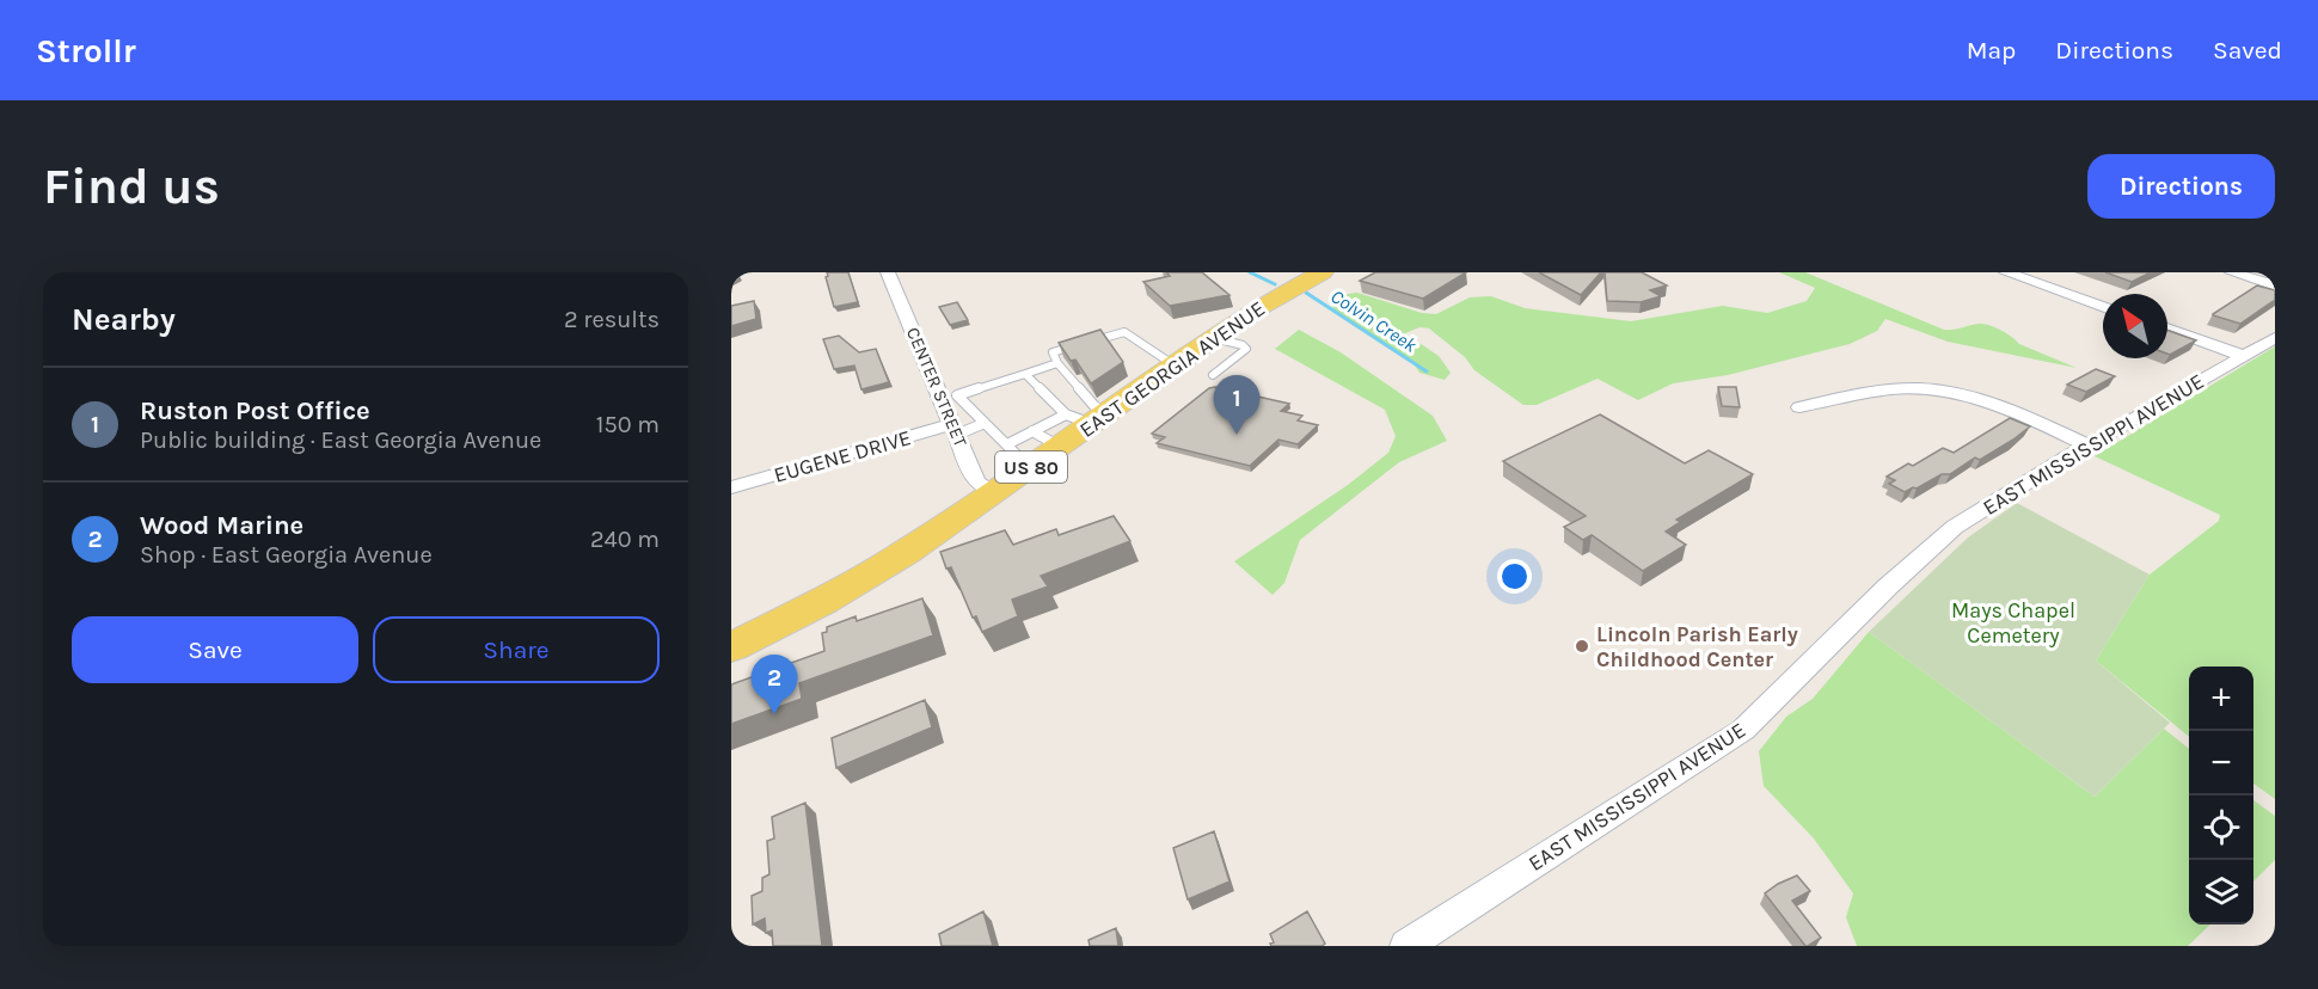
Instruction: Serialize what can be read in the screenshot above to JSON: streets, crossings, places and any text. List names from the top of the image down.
{
  "streets": {
    "main road": ["EAST GEORGIA AVENUE", "US 80"],
    "street": ["CENTER STREET", "EAST MISSISSIPPI AVENUE", "EUGENE DRIVE"]
  },
  "crossings": [
    ["EAST GEORGIA AVENUE", "CENTER STREET"],
    ["CENTER STREET", "EUGENE DRIVE"]
  ],
  "water": ["Colvin Creek"],
  "parks": ["Mays Chapel Cemetery"],
  "places": ["Lincoln Parish Early Childhood Center"],
  "north": "top left",
  "page": {
    "header": "Strollr",
    "nav": ["Map", "Directions", "Saved"],
    "buttons": [
      "Directions",
      ["Save", "Share"]
    ],
    "title": "Find us",
    "heading": ["Nearby", "2 results"],
    "list": [
      {
        "mark": "1",
        "name": "Ruston Post Office",
        "note": "Public building · East Georgia Avenue",
        "value": "150 m"
      },
      {
        "mark": "2",
        "name": "Wood Marine",
        "note": "Shop · East Georgia Avenue",
        "value": "240 m"
      }
    ],
    "pins": ["1", "2"],
    "map_buttons": ["+", "−"]
  }
}
